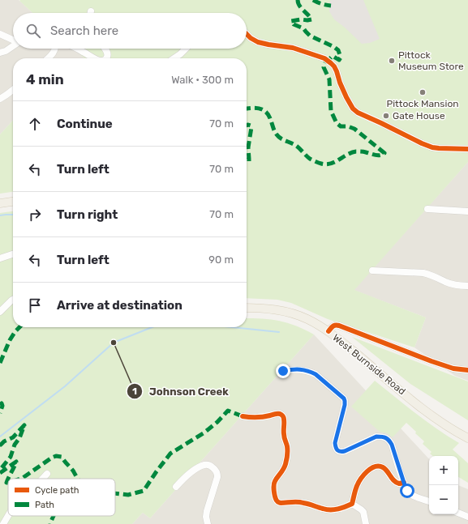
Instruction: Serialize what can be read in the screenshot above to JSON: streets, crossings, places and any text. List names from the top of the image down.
{
  "streets": {
    "main road": ["West Burnside Road"]
  },
  "places": [
    "Pittock Museum Store",
    "Pittock Mansion",
    "Gate House",
    "Johnson Creek"
  ],
  "legend": ["Cycle path", "Path"],
  "page": {
    "search": "Search here",
    "heading": ["4 min", "Walk · 300 m"],
    "list": [
      ["Continue", "70 m"],
      ["Turn left", "70 m"],
      ["Turn right", "70 m"],
      ["Turn left", "90 m"],
      "Arrive at destination"
    ],
    "map_buttons": ["+", "−"]
  }
}
